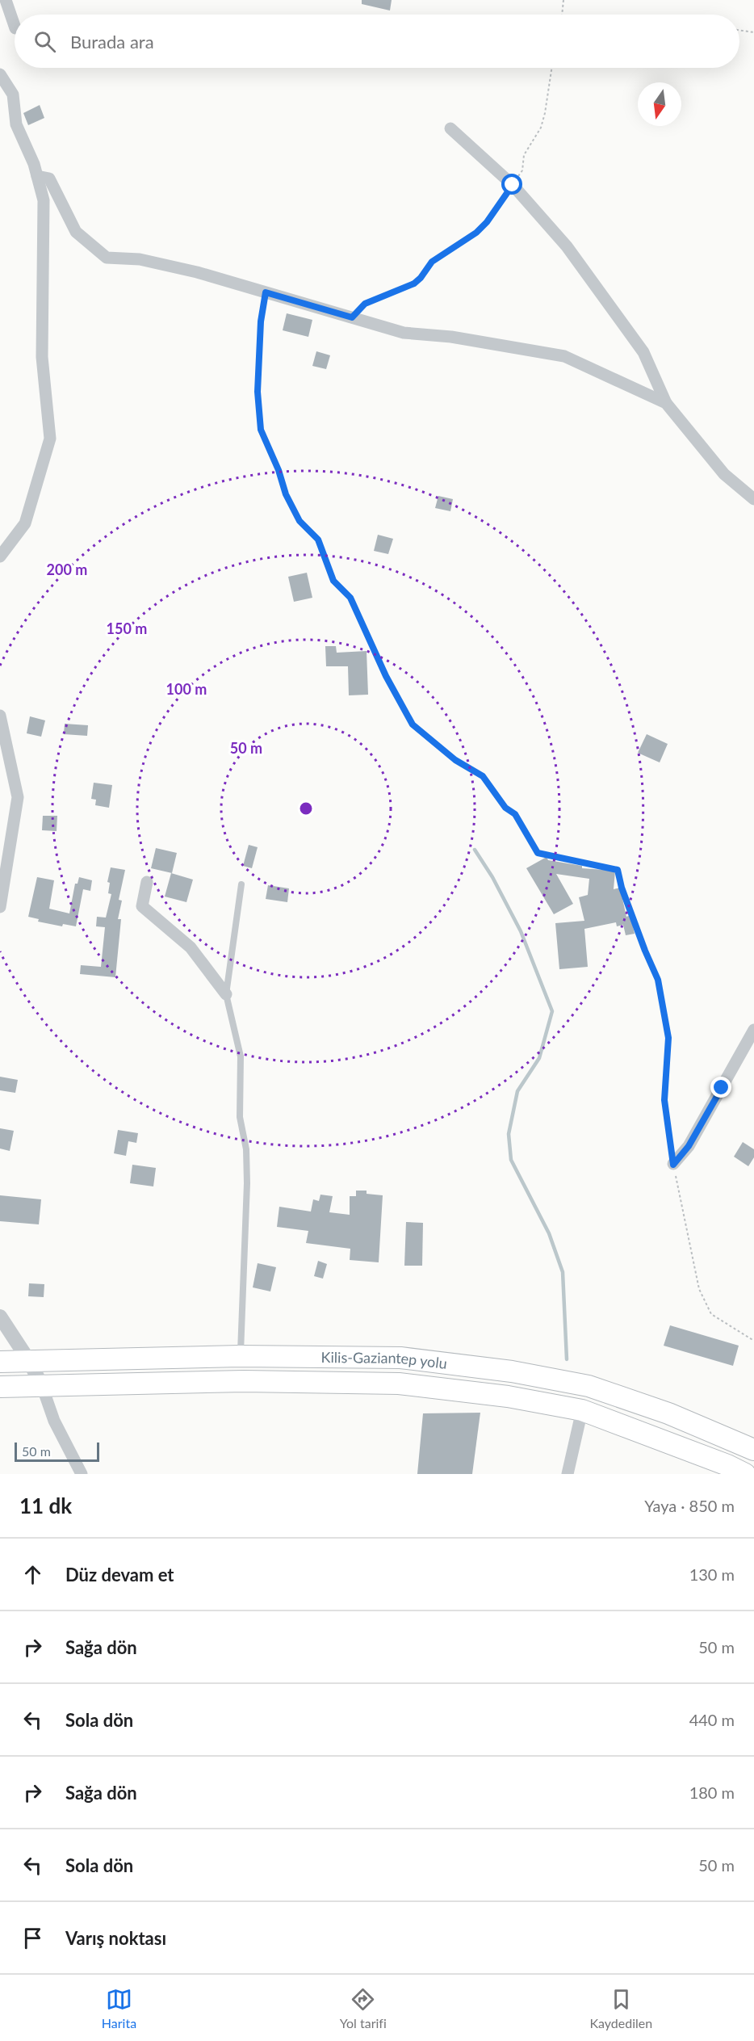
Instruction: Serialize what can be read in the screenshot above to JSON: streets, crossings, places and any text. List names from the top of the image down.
{
  "streets": {
    "highway": ["Kilis-Gaziantep yolu"]
  },
  "scale_bar": "50 m",
  "north": "bottom",
  "page": {
    "search": "Burada ara",
    "scale": "50 m",
    "heading": ["11 dk", "Yaya · 850 m"],
    "list": [
      ["Düz devam et", "130 m"],
      ["Sağa dön", "50 m"],
      ["Sola dön", "440 m"],
      ["Sağa dön", "180 m"],
      ["Sola dön", "50 m"],
      "Varış noktası"
    ],
    "nav": ["Harita", "Yol tarifi", "Kaydedilen"]
  },
  "rings": [
    "200 m",
    "150 m",
    "100 m",
    "50 m"
  ]
}
